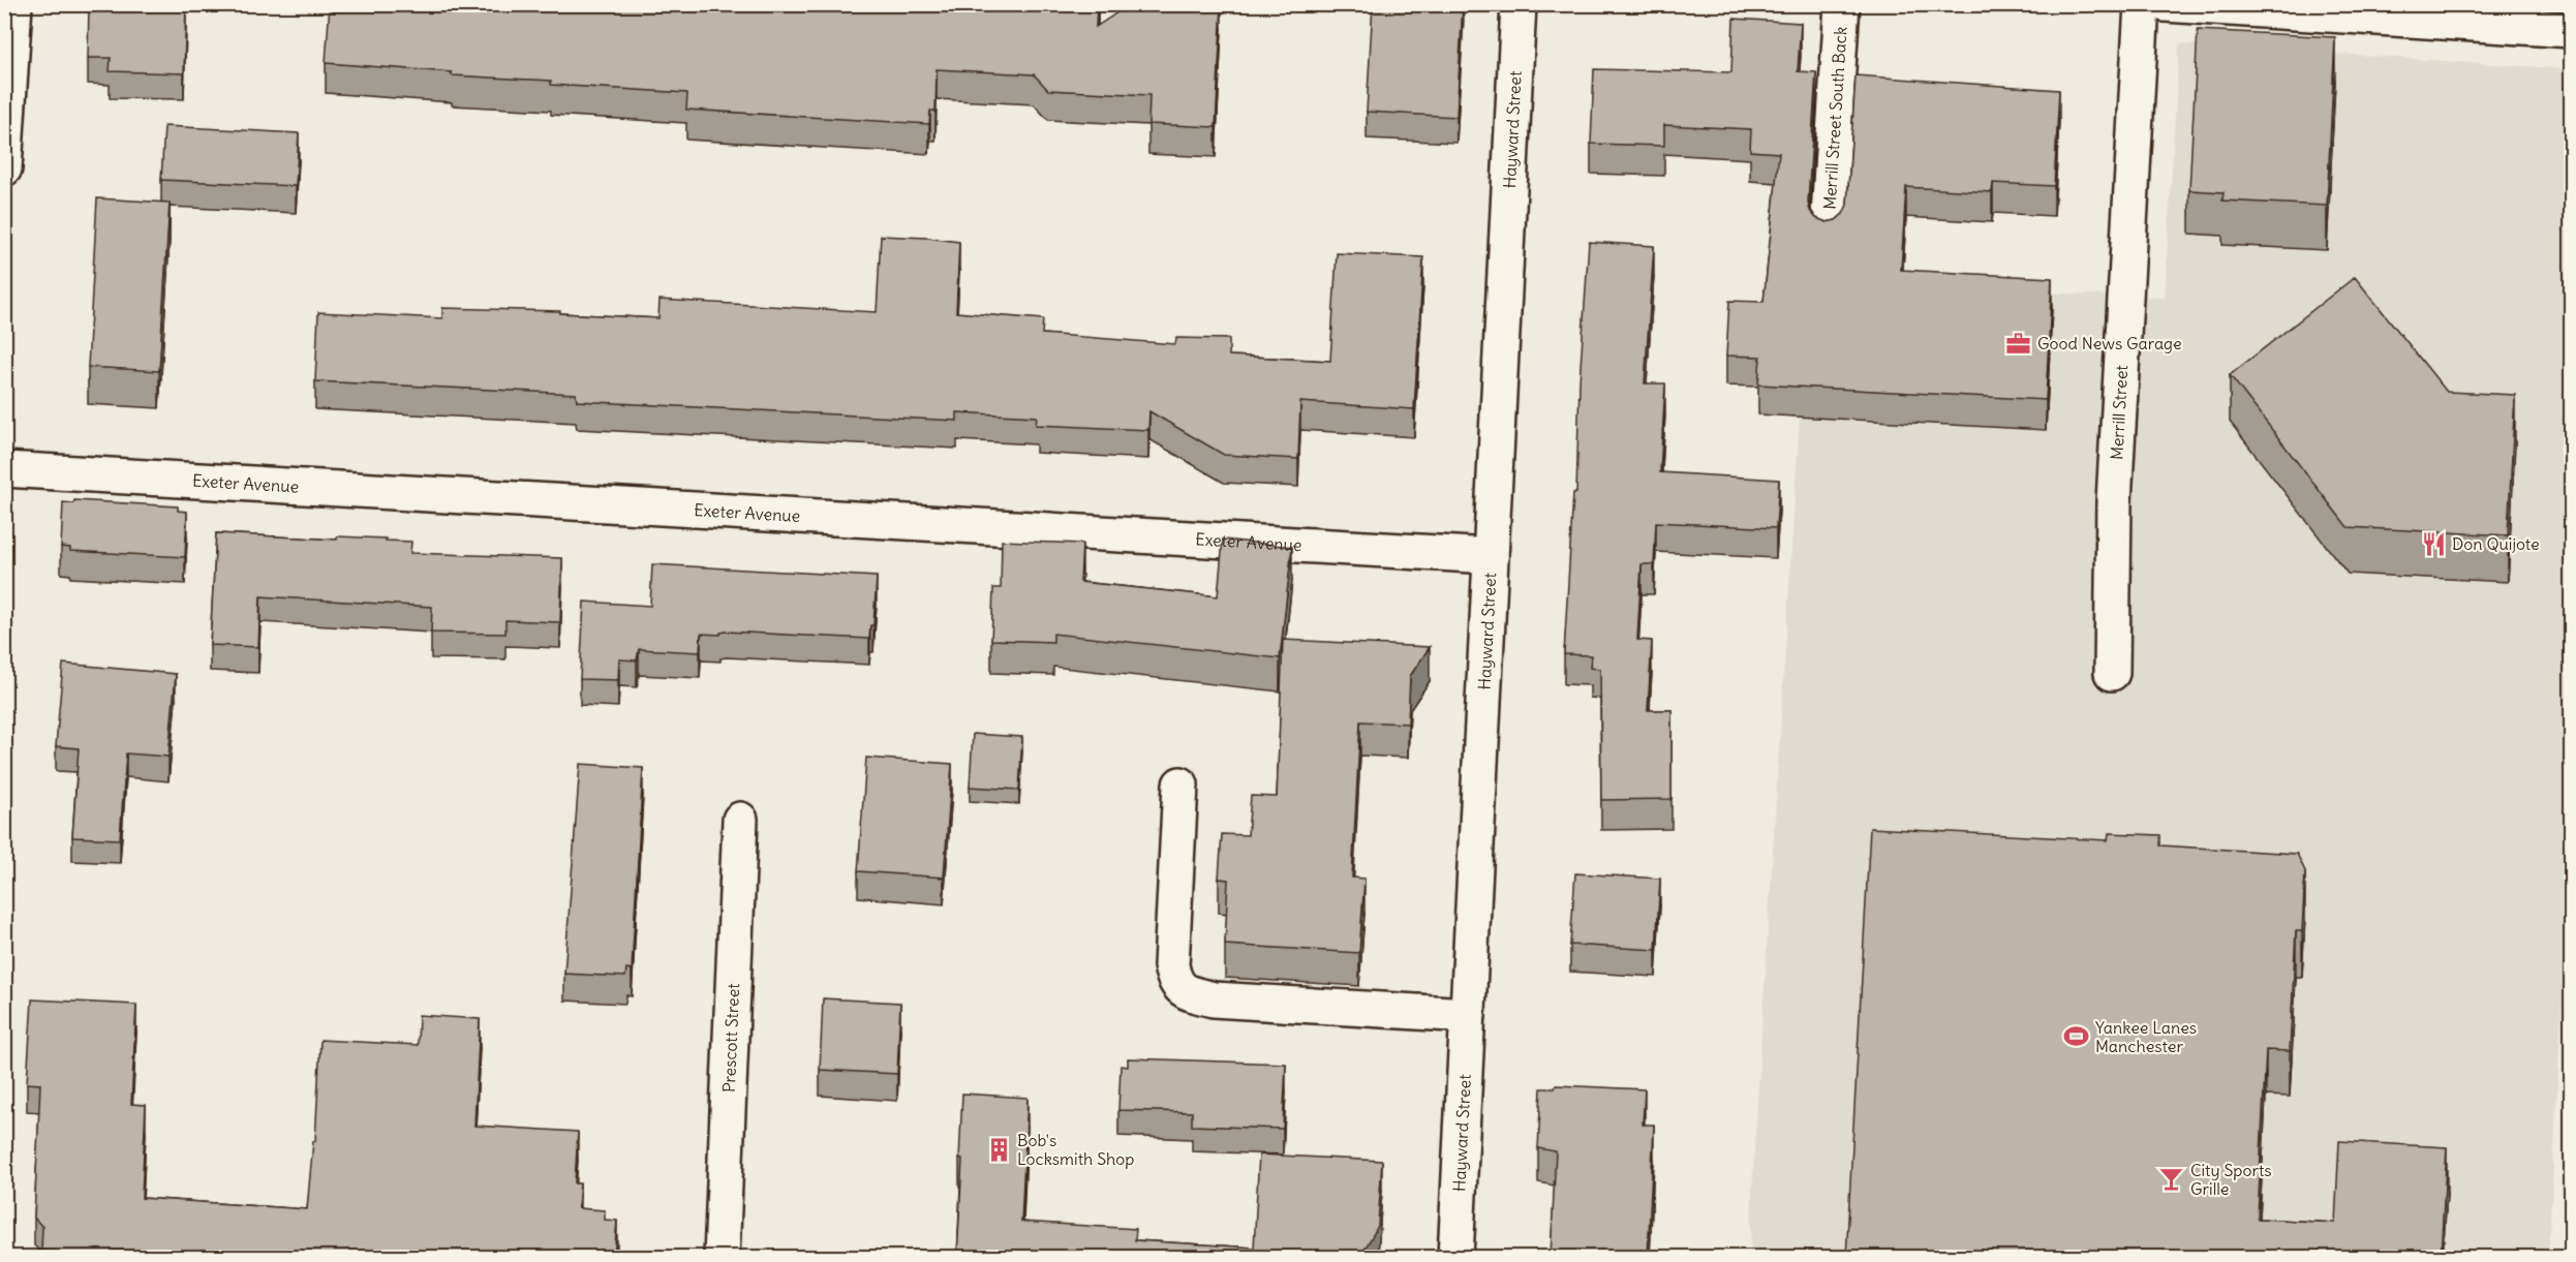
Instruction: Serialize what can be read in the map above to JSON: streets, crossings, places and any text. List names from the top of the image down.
{
  "streets": {
    "street": [
      "Merrill Street South Back",
      "Hayward Street",
      "Merrill Street",
      "Exeter Avenue",
      "Prescott Street"
    ]
  },
  "crossings": [
    ["Hayward Street", "Exeter Avenue"]
  ],
  "places": {
    "office": ["Good News Garage"],
    "restaurant": ["Don Quijote"],
    "sports": ["Yankee Lanes Manchester"],
    "building": ["Bob's Locksmith Shop"],
    "bar": ["City Sports Grille"]
  }
}
